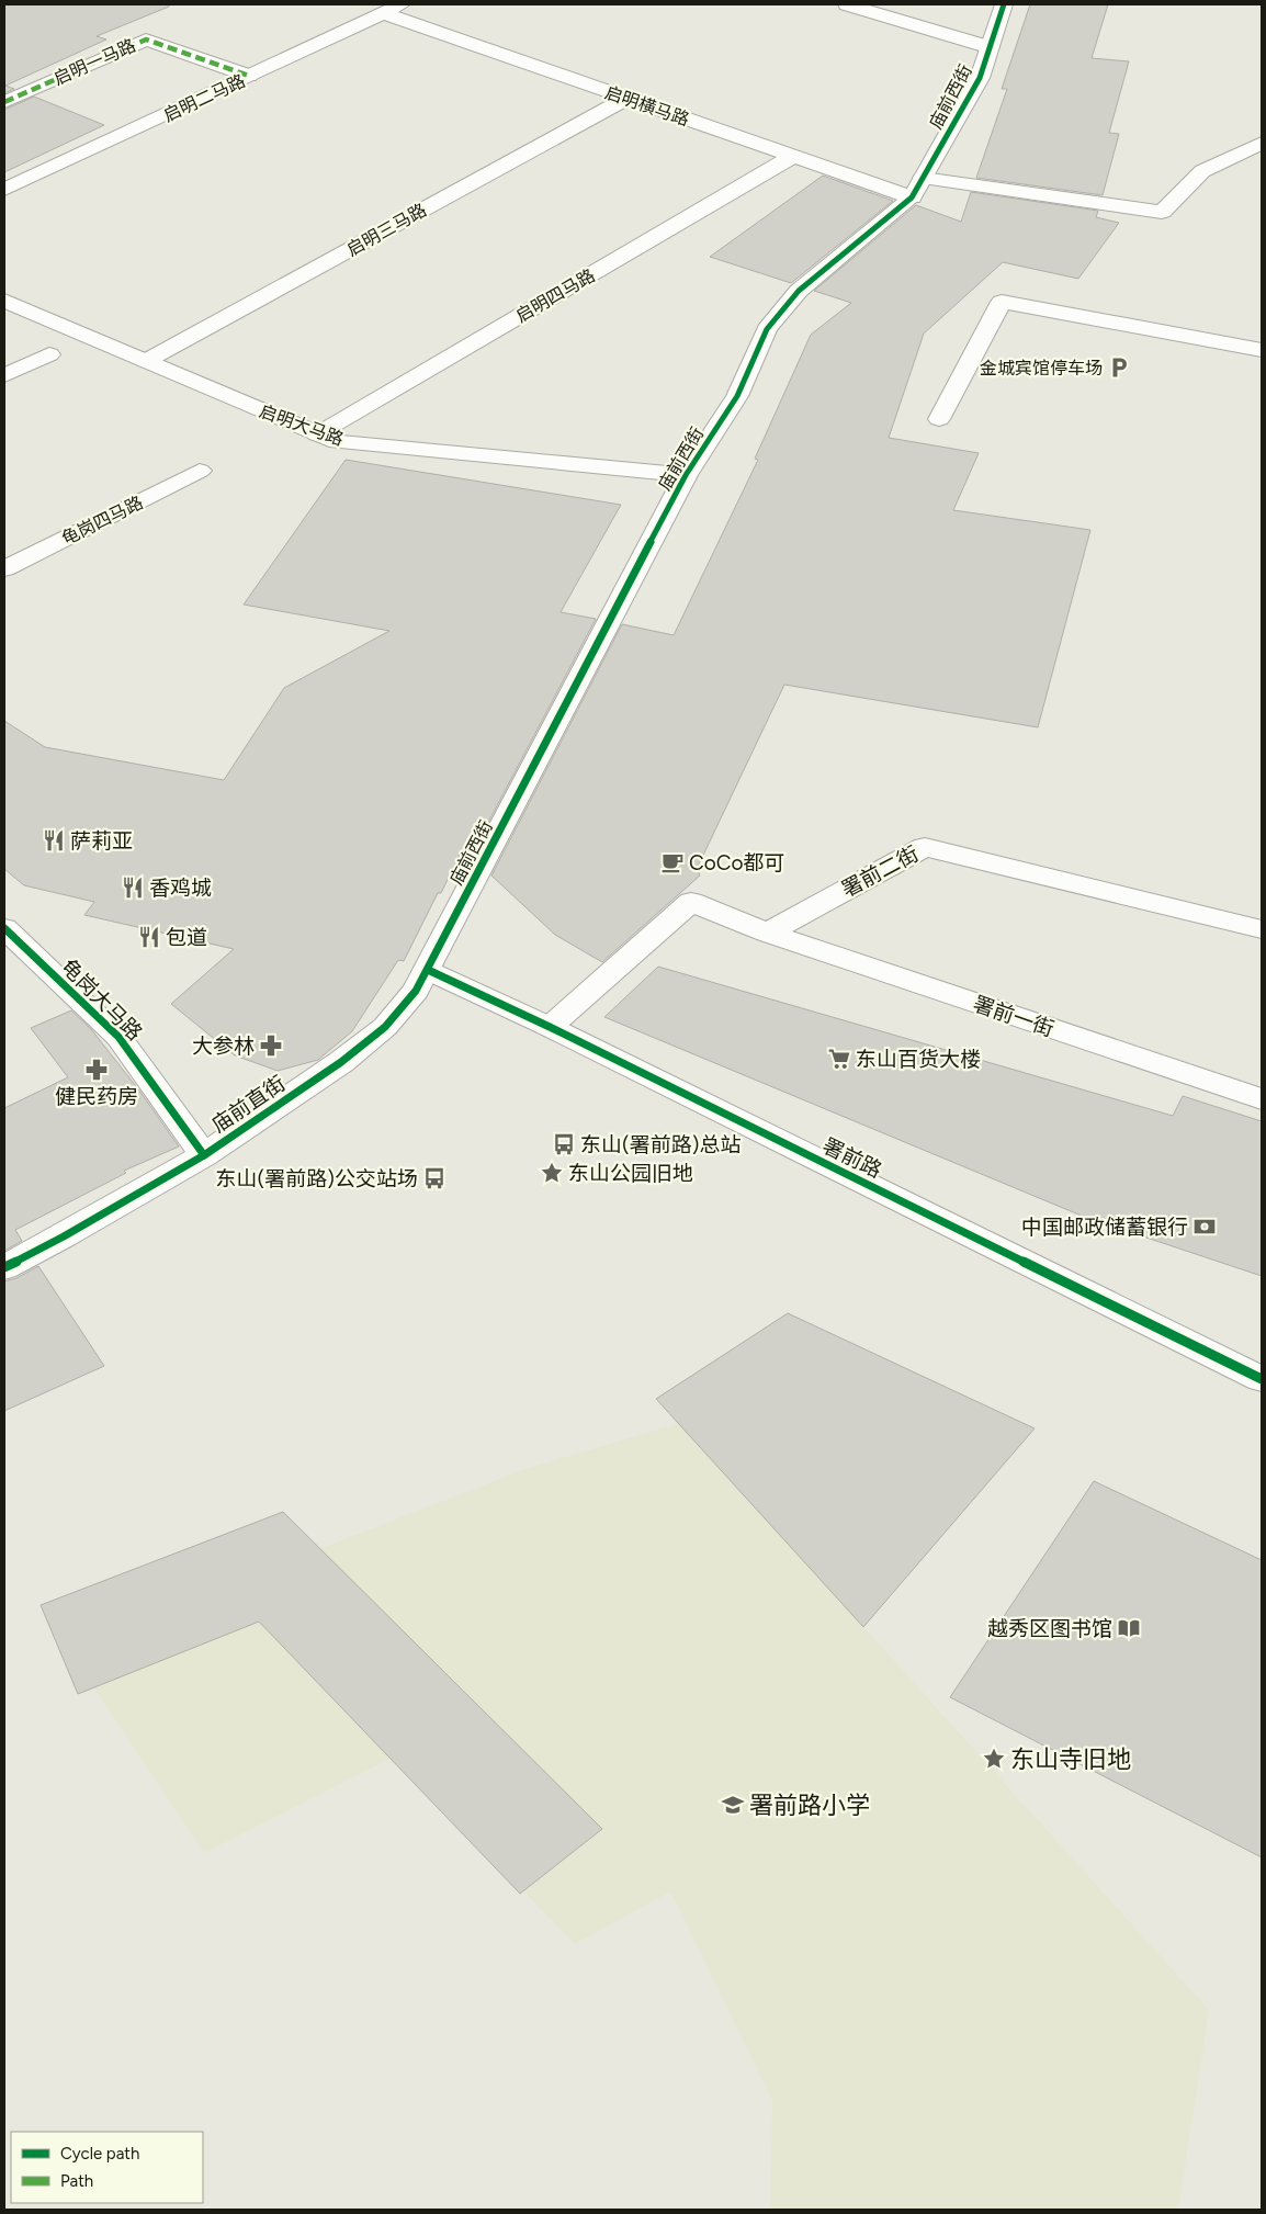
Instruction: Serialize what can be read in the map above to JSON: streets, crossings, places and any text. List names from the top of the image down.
{
  "streets": {
    "street": [
      "启明一马路",
      "庙前西街",
      "启明二马路",
      "启明横马路",
      "启明三马路",
      "启明四马路",
      "启明大马路",
      "龟岗四马路",
      "署前二街",
      "龟岗大马路",
      "署前一街",
      "庙前直街",
      "署前路"
    ]
  },
  "crossings": [
    ["启明一马路", "启明二马路"],
    ["庙前西街", "启明横马路"],
    ["庙前西街", "启明大马路"],
    ["庙前西街", "庙前直街"],
    ["庙前西街", "署前路"],
    ["启明二马路", "启明横马路"],
    ["启明横马路", "启明三马路"],
    ["启明横马路", "启明四马路"],
    ["启明三马路", "启明大马路"],
    ["启明四马路", "启明大马路"],
    ["署前二街", "署前一街"],
    ["龟岗大马路", "庙前直街"],
    ["庙前直街", "署前路"]
  ],
  "places": {
    "parking": ["金城宾馆停车场"],
    "restaurant": ["萨莉亚", "香鸡城", "包道"],
    "cafe": ["CoCo都可"],
    "pharmacy": ["大参林", "健民药房"],
    "supermarket": ["东山百货大楼"],
    "bus stop": ["东山(署前路)总站", "东山(署前路)公交站场"],
    "place": ["东山公园旧地", "东山寺旧地"],
    "bank": ["中国邮政储蓄银行"],
    "library": ["越秀区图书馆"],
    "school or university": ["署前路小学"]
  },
  "legend": ["Cycle path", "Path"]
}
